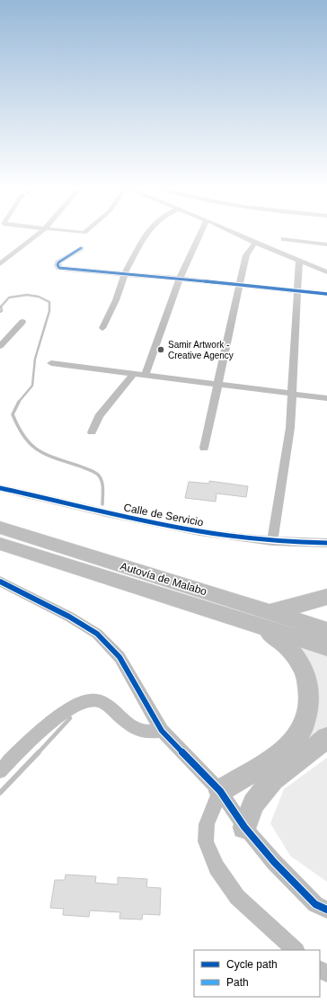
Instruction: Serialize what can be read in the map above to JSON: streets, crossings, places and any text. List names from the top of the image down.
{
  "streets": {
    "highway": ["Autovía de Malabo"],
    "street": ["Calle de Servicio"]
  },
  "places": ["Samir Artwork - Creative Agency"],
  "legend": ["Cycle path", "Path"]
}
